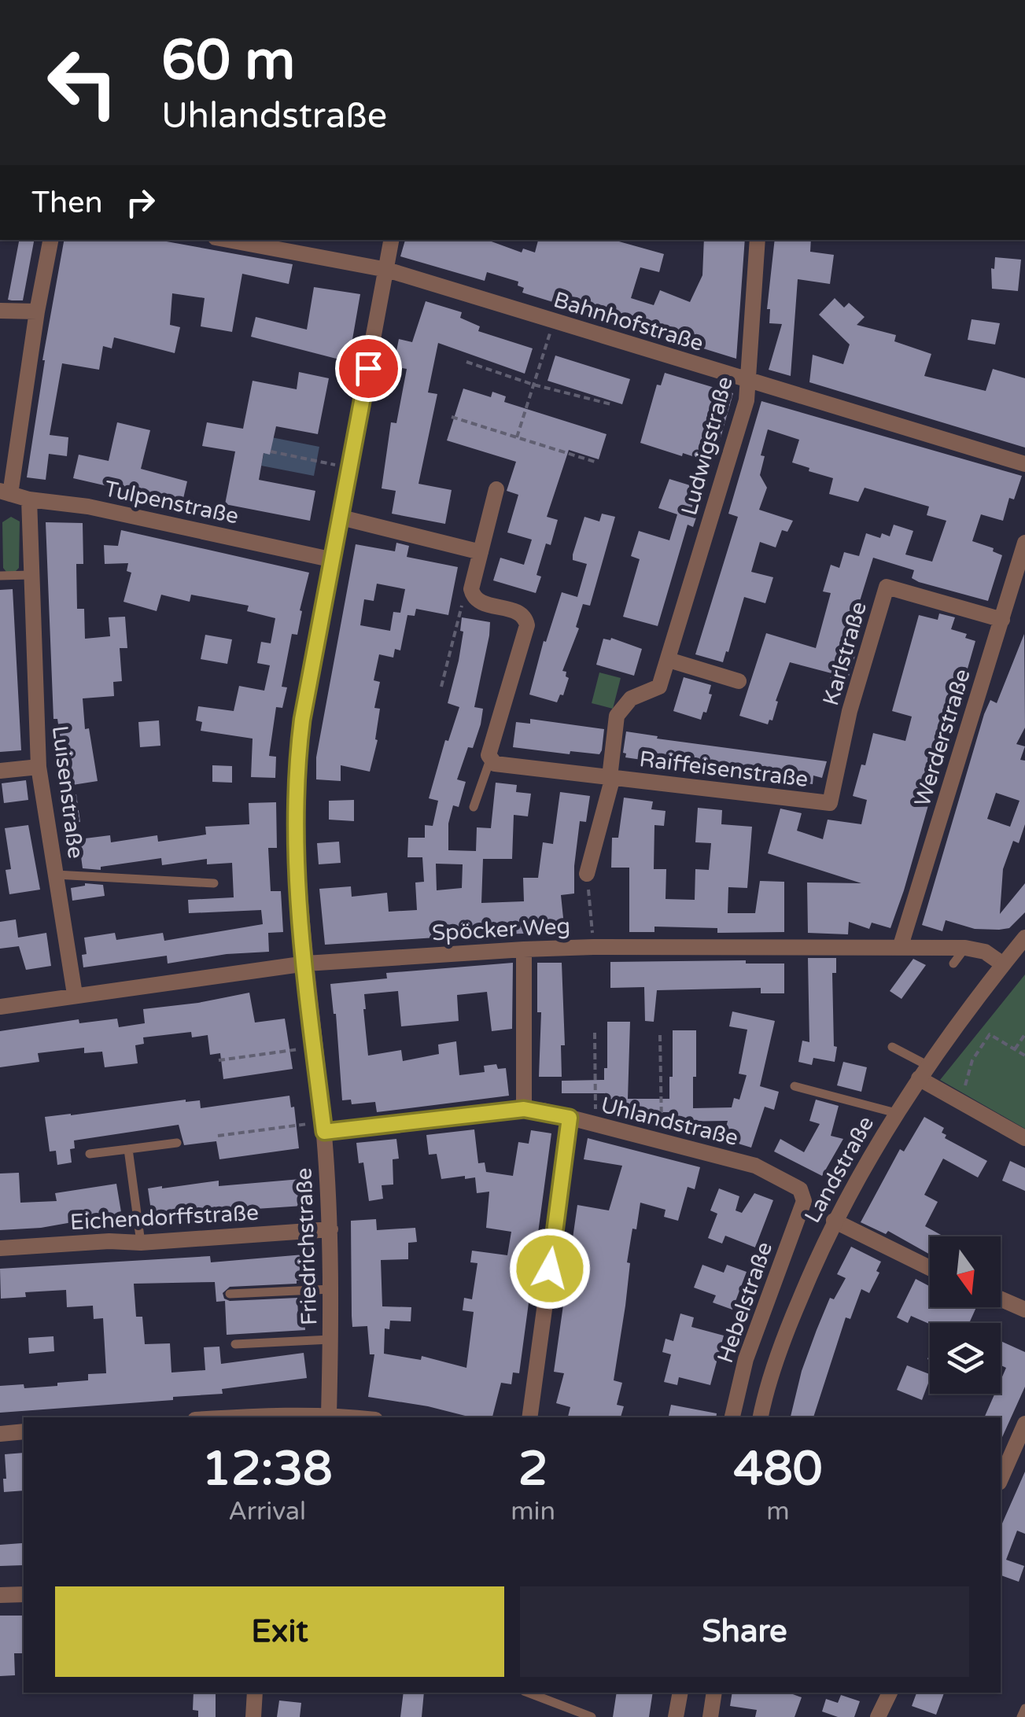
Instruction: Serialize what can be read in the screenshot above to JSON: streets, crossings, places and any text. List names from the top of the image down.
{
  "streets": {
    "street": [
      "Bahnhofstraße",
      "Ludwigstraße",
      "Tulpenstraße",
      "Karlstraße",
      "Werderstraße",
      "Raiffeisenstraße",
      "Luisenstraße",
      "Spöcker Weg",
      "Uhlandstraße",
      "Landstraße",
      "Eichendorffstraße",
      "Friedrichstraße",
      "Hebelstraße"
    ]
  },
  "crossings": [
    ["Bahnhofstraße", "Ludwigstraße"],
    ["Bahnhofstraße", "Friedrichstraße"],
    ["Ludwigstraße", "Raiffeisenstraße"],
    ["Tulpenstraße", "Luisenstraße"],
    ["Tulpenstraße", "Friedrichstraße"],
    ["Karlstraße", "Werderstraße"],
    ["Karlstraße", "Raiffeisenstraße"],
    ["Werderstraße", "Spöcker Weg"],
    ["Luisenstraße", "Spöcker Weg"],
    ["Spöcker Weg", "Landstraße"],
    ["Spöcker Weg", "Friedrichstraße"],
    ["Uhlandstraße", "Friedrichstraße"],
    ["Uhlandstraße", "Hebelstraße"],
    ["Eichendorffstraße", "Friedrichstraße"]
  ],
  "north": "bottom",
  "page": {
    "turn": ["60 m", "Uhlandstraße"],
    "then": "Then",
    "eta": [
      "12:38",
      "Arrival",
      "2",
      "min",
      "480",
      "m"
    ],
    "buttons": ["Exit", "Share"]
  }
}
